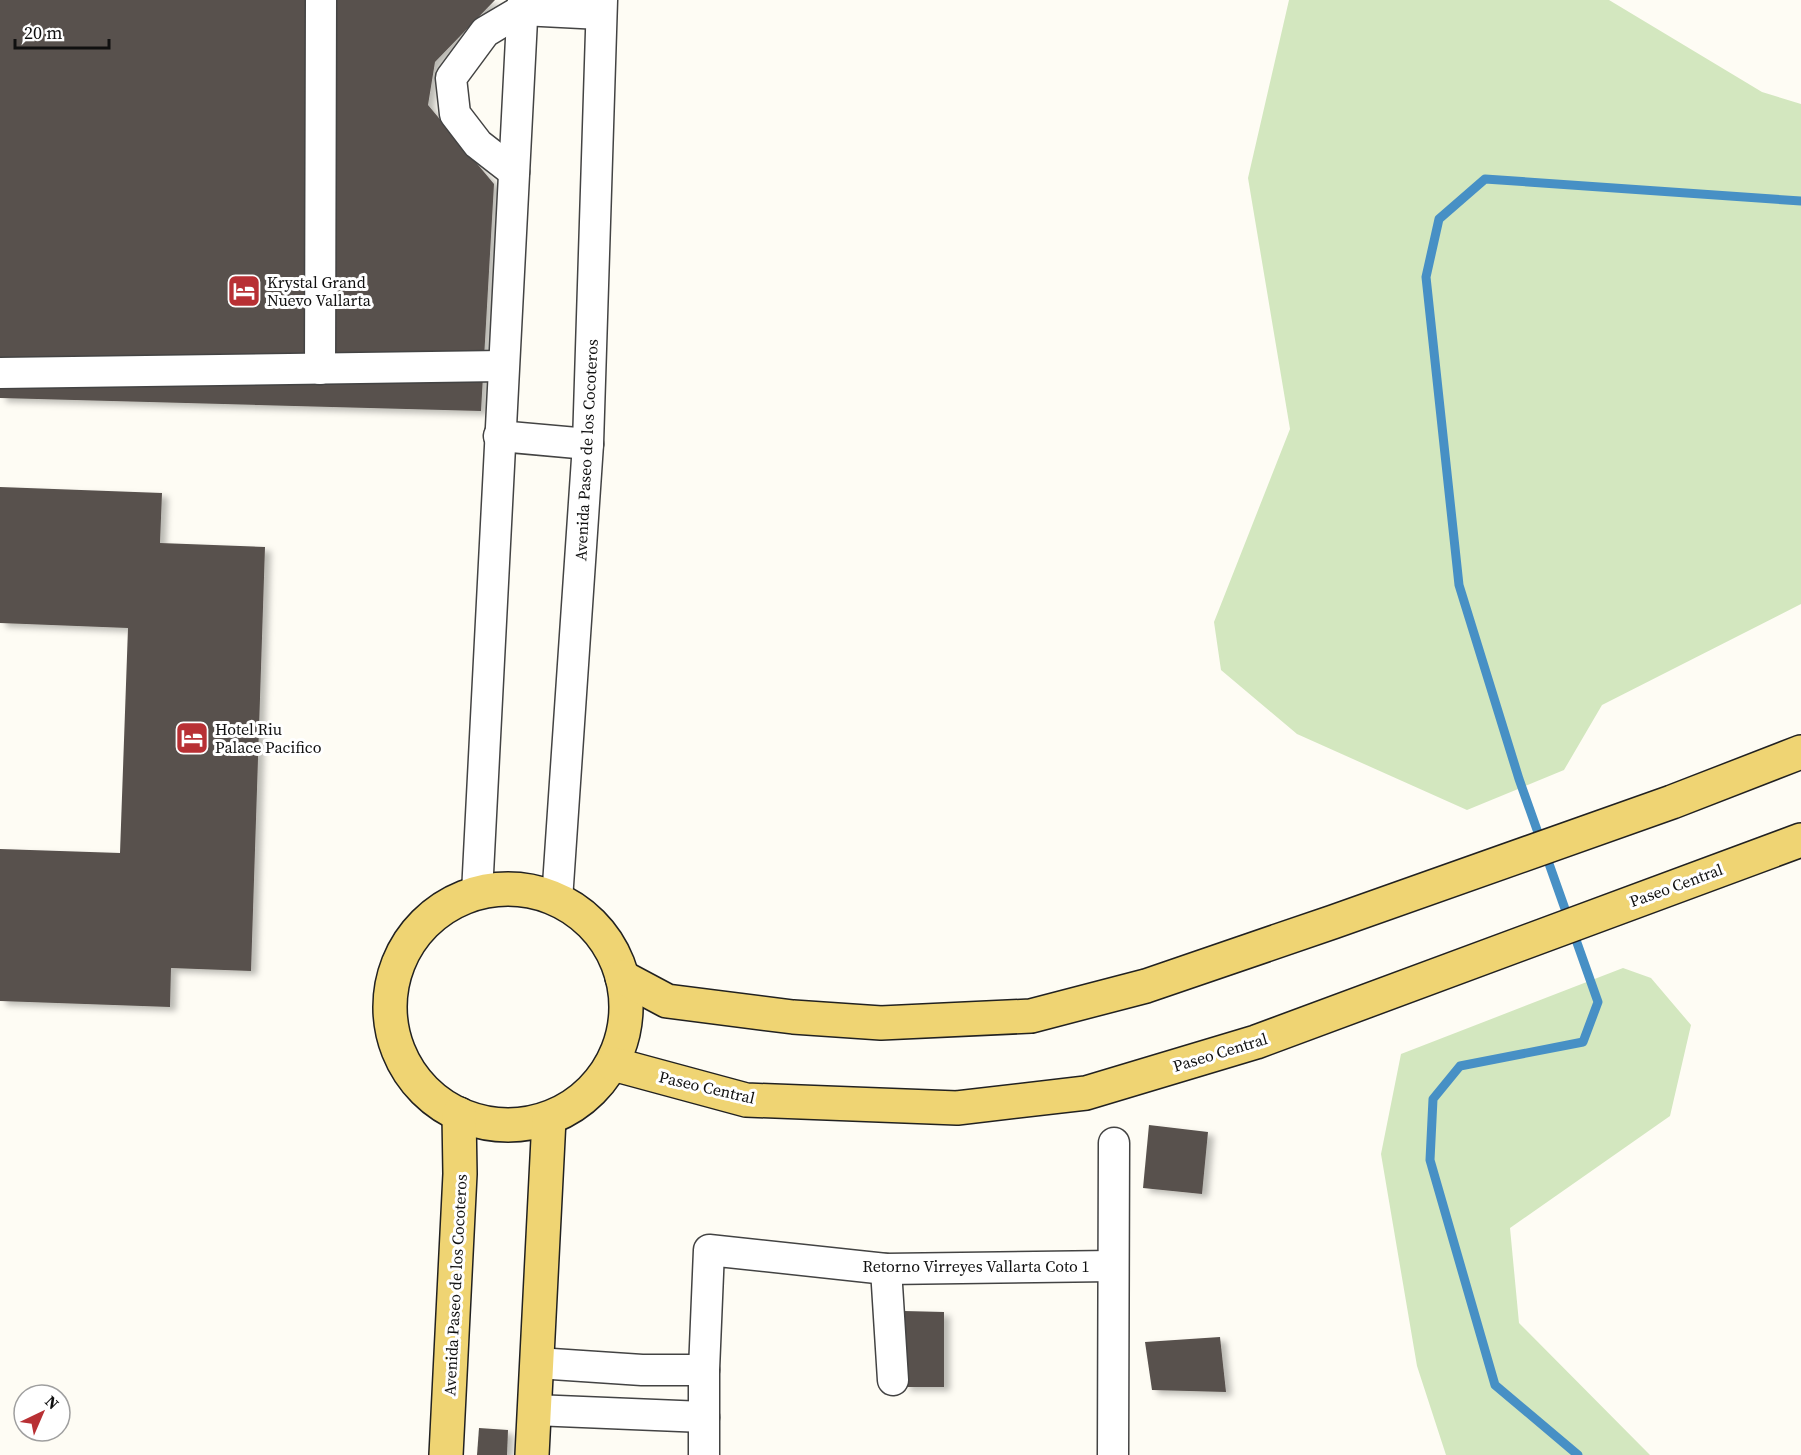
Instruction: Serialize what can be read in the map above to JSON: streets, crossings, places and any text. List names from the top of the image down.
{
  "streets": {
    "main road": ["Avenida Paseo de los Cocoteros", "Paseo Central"],
    "street": ["Retorno Virreyes Vallarta Coto 1"]
  },
  "places": {
    "hotel": ["Krystal Grand Nuevo Vallarta", "Hotel Riu Palace Pacifico"]
  },
  "scale_bar": "20 m",
  "north": "top right"
}
